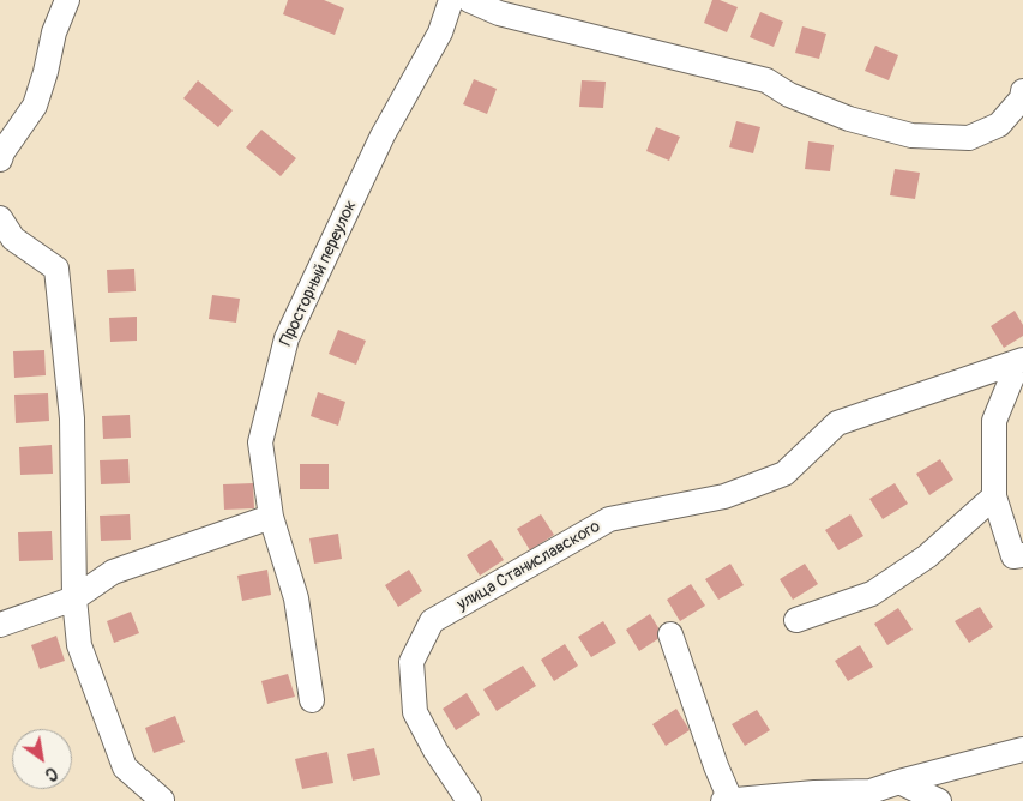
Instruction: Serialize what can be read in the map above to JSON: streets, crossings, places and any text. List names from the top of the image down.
{
  "streets": {
    "street": ["Просторный переулок", "улица Станиславского"]
  },
  "north": "bottom right"
}
